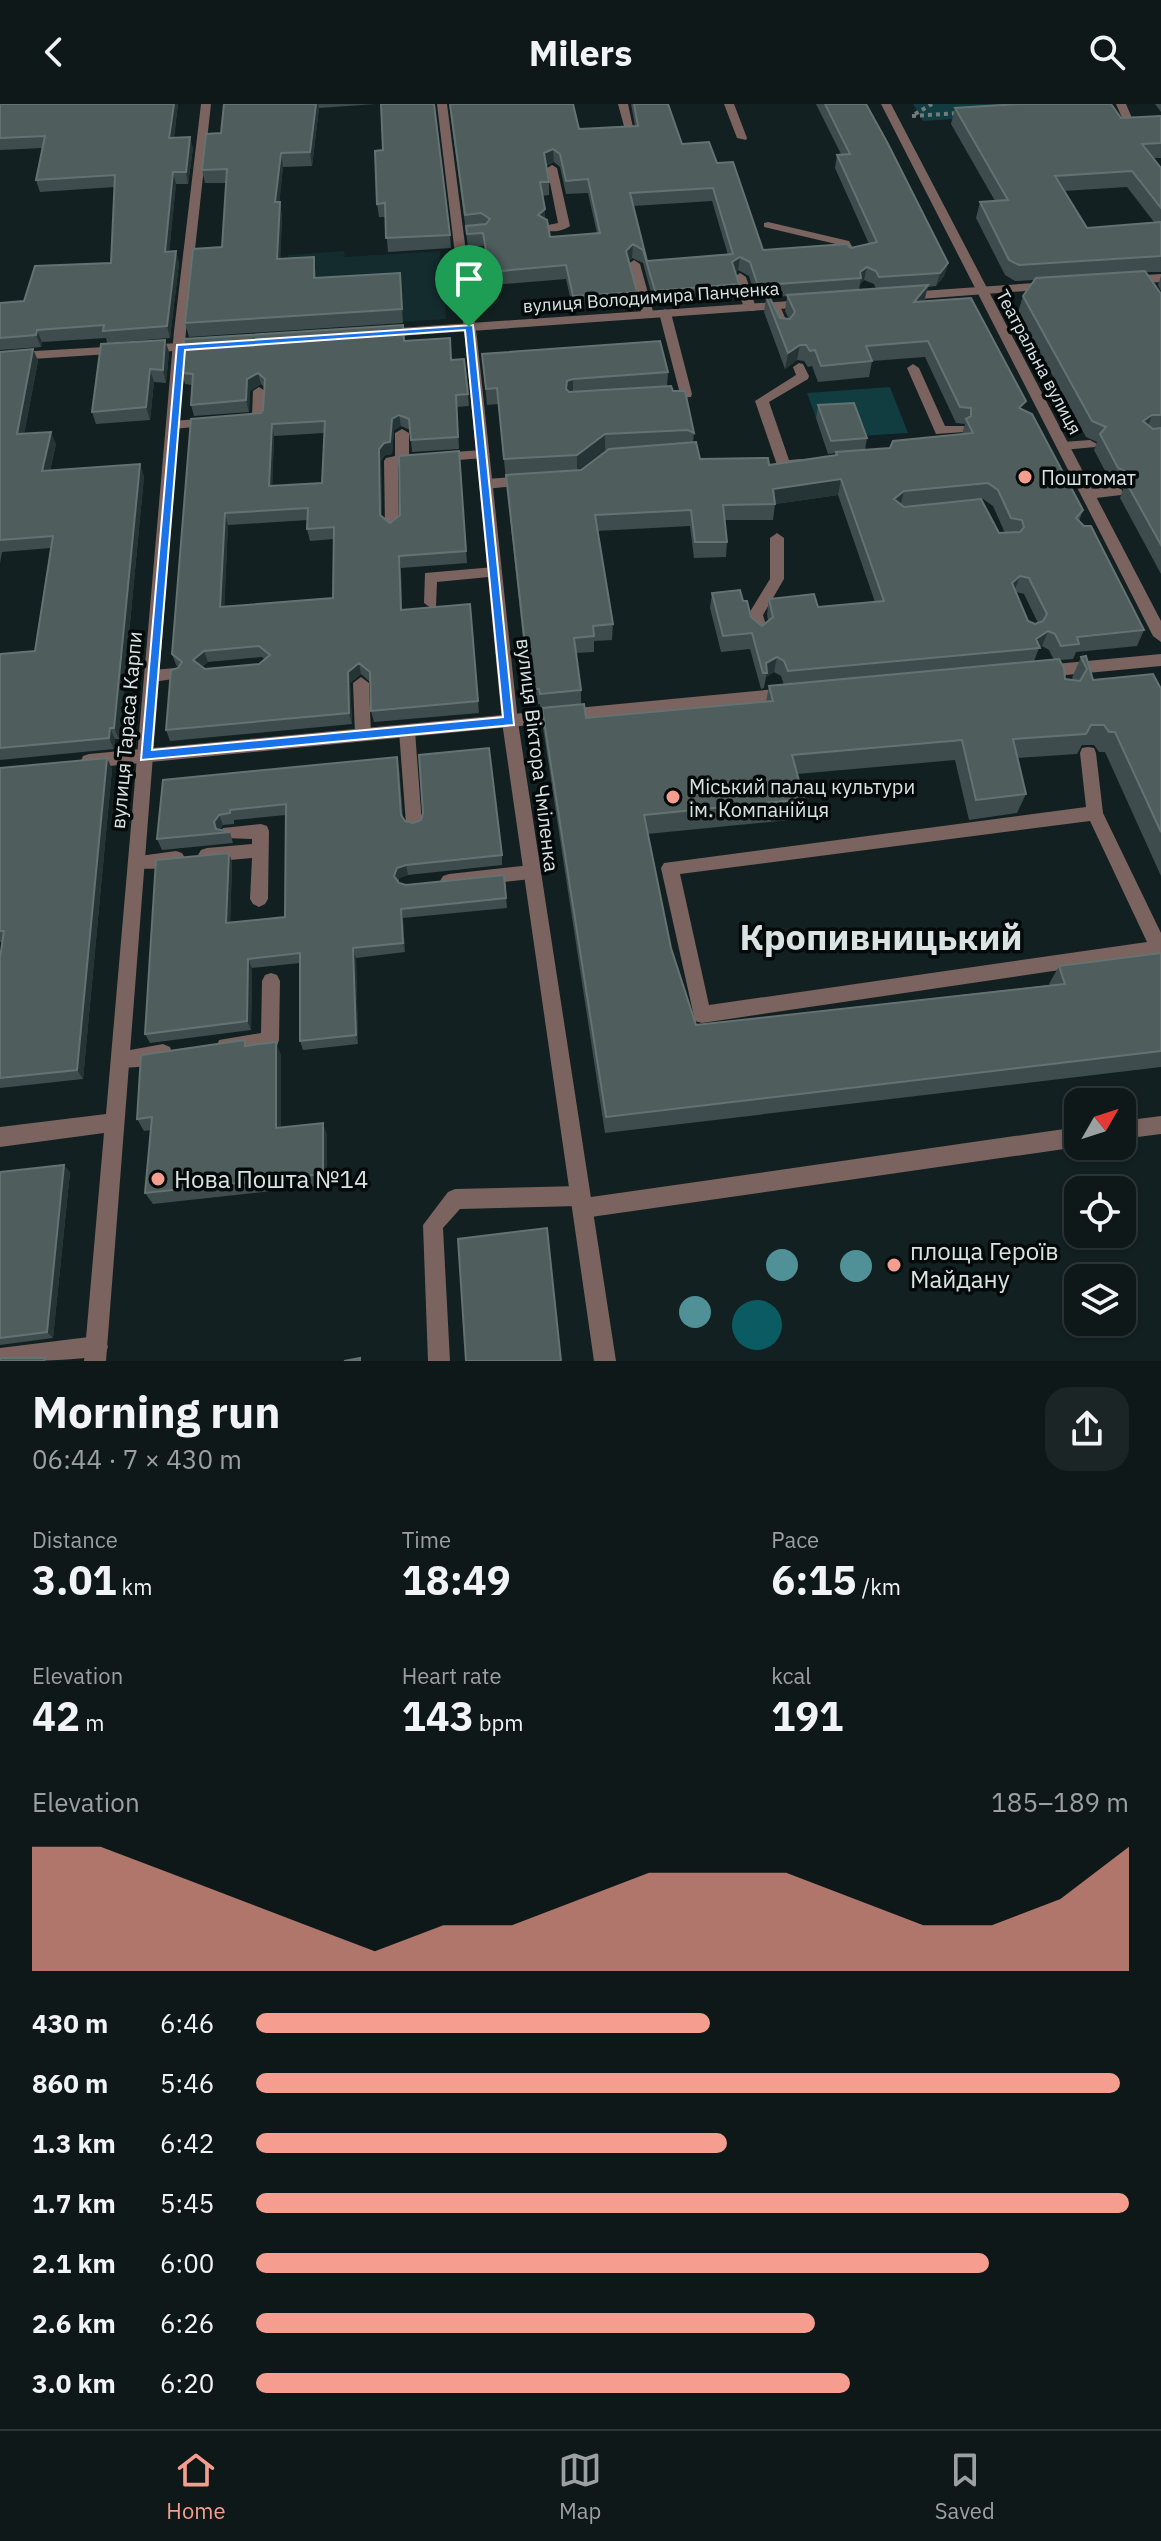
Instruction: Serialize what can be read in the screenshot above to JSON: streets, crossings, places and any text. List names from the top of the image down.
{
  "streets": {
    "street": [
      "вулиця Володимира Панченка",
      "Театральна вулиця",
      "вулиця Тараса Карпи",
      "вулиця Віктора Чміленка"
    ]
  },
  "crossings": [
    ["вулиця Володимира Панченка", "вулиця Віктора Чміленка"]
  ],
  "districts": ["Кропивницький"],
  "places": [
    "Поштомат",
    "Міський палац культури ім. Компанійця",
    "Нова Пошта №14",
    "площа Героїв Майдану"
  ],
  "north": "top right",
  "page": {
    "header": "Milers",
    "heading": ["Morning run", "06:44 · 7 × 430 m"],
    "stats": [
      ["Distance", "3.01 km"],
      ["Time", "18:49"],
      ["Pace", "6:15 /km"],
      ["Elevation", "42 m"],
      ["Heart rate", "143 bpm"],
      ["kcal", "191"]
    ],
    "chart": ["Elevation", "185–189 m"],
    "list": [
      {
        "name": "430 m",
        "note": "6:46"
      },
      {
        "name": "860 m",
        "note": "5:46"
      },
      {
        "name": "1.3 km",
        "note": "6:42"
      },
      {
        "name": "1.7 km",
        "note": "5:45"
      },
      {
        "name": "2.1 km",
        "note": "6:00"
      },
      {
        "name": "2.6 km",
        "note": "6:26"
      },
      {
        "name": "3.0 km",
        "note": "6:20"
      }
    ],
    "tabs": ["Home", "Map", "Saved"]
  }
}
